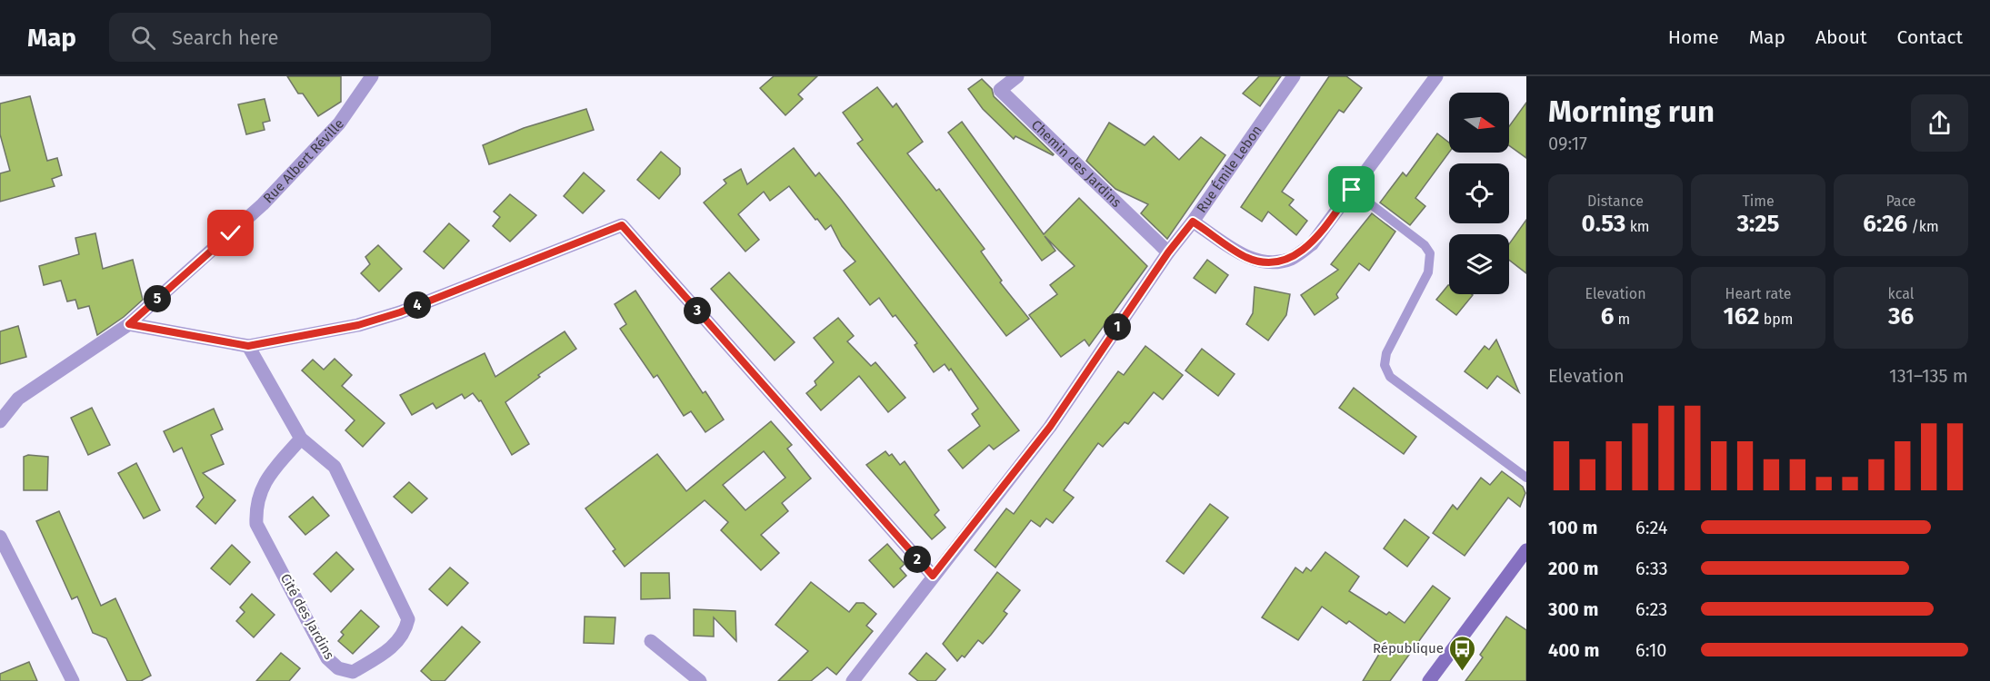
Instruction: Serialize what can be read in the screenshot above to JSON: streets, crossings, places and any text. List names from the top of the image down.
{
  "streets": {
    "street": [
      "Rue Albert Réville",
      "Chemin des Jardins",
      "Rue Émile Lebon",
      "Cité des Jardins"
    ]
  },
  "crossings": [
    ["Chemin des Jardins", "Rue Émile Lebon"]
  ],
  "places": {
    "bus stop": ["République"]
  },
  "north": "right",
  "page": {
    "header": "Map",
    "search": "Search here",
    "nav": [
      "Home",
      "Map",
      "About",
      "Contact"
    ],
    "heading": ["Morning run", "09:17"],
    "stats": [
      ["Distance", "0.53 km"],
      ["Time", "3:25"],
      ["Pace", "6:26 /km"],
      ["Elevation", "6 m"],
      ["Heart rate", "162 bpm"],
      ["kcal", "36"]
    ],
    "pins": [
      "5",
      "4",
      "3",
      "1",
      "2"
    ],
    "chart": ["Elevation", "131–135 m"],
    "list": [
      {
        "name": "100 m",
        "note": "6:24"
      },
      {
        "name": "200 m",
        "note": "6:33"
      },
      {
        "name": "300 m",
        "note": "6:23"
      },
      {
        "name": "400 m",
        "note": "6:10"
      }
    ]
  }
}
